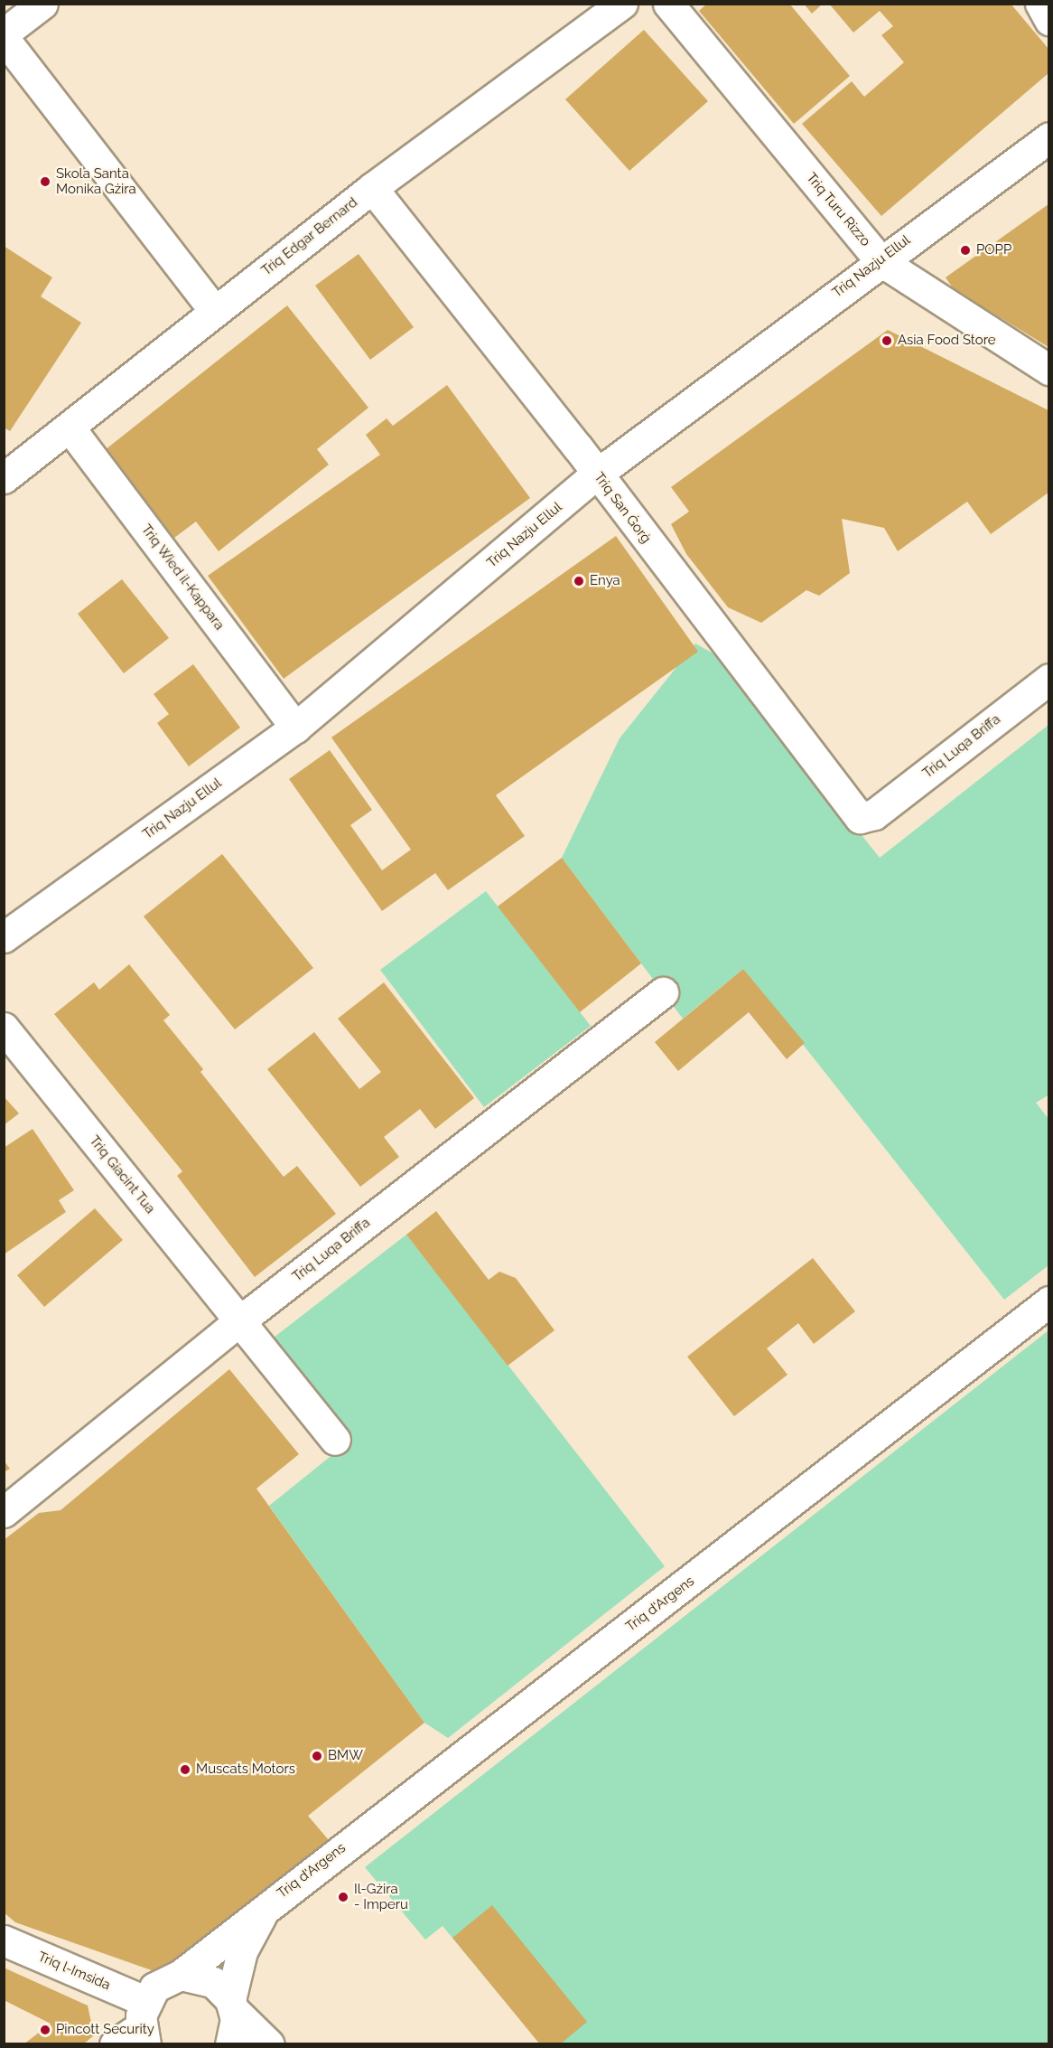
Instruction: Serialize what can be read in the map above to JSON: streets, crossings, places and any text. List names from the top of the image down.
{
  "streets": {
    "street": [
      "Triq Turu Rizzo",
      "Triq Edgar Bernard",
      "Triq Nazju Ellul",
      "Triq San Ġorġ",
      "Triq Wied il-Kappara",
      "Triq Luqa Briffa",
      "Triq Giacint Tua",
      "Triq d'Argens",
      "Triq l-Imsida"
    ]
  },
  "crossings": [
    ["Triq Turu Rizzo", "Triq Nazju Ellul"],
    ["Triq Edgar Bernard", "Triq San Ġorġ"],
    ["Triq Edgar Bernard", "Triq Wied il-Kappara"],
    ["Triq Nazju Ellul", "Triq San Ġorġ"],
    ["Triq Nazju Ellul", "Triq Wied il-Kappara"],
    ["Triq San Ġorġ", "Triq Luqa Briffa"],
    ["Triq Luqa Briffa", "Triq Giacint Tua"],
    ["Triq d'Argens", "Triq l-Imsida"]
  ],
  "places": [
    "Skola Santa Monika Gżira",
    "POPP",
    "Asia Food Store",
    "Enya",
    "BMW",
    "Muscats Motors",
    "Il-Gżira - Imperu",
    "Pincott Security"
  ]
}
